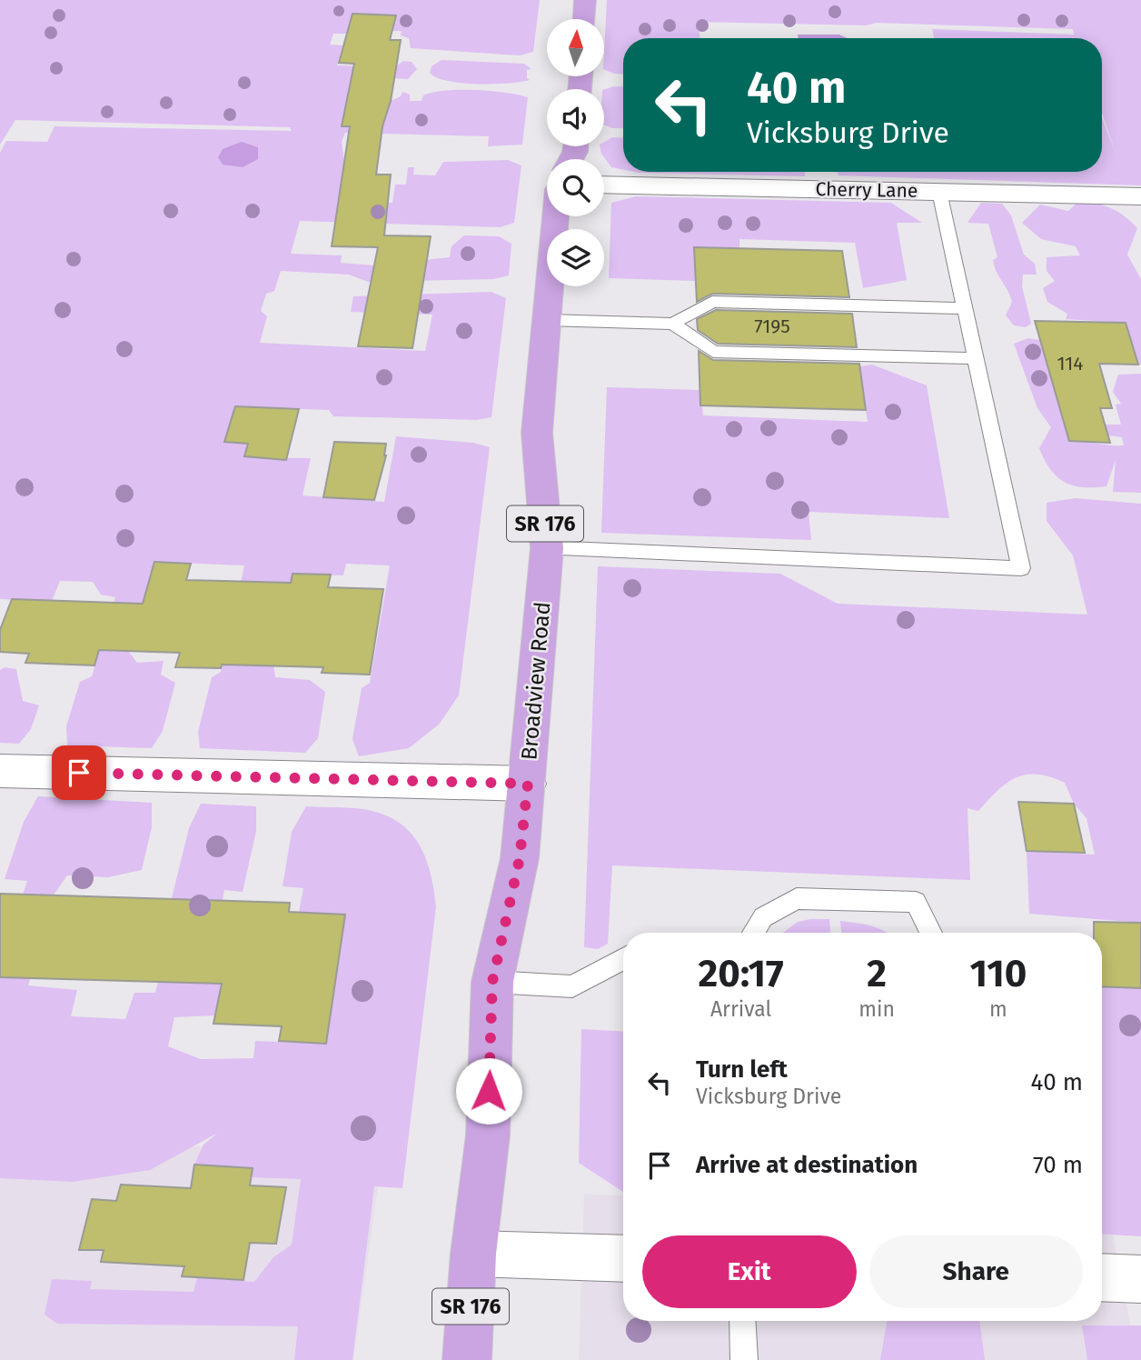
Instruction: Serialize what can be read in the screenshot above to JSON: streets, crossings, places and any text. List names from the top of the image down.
{
  "streets": {
    "main road": ["SR 176", "Broadview Road"],
    "street": ["Cherry Lane"]
  },
  "house_numbers": ["7195", "114"],
  "north": "top",
  "page": {
    "turn": ["40 m", "Vicksburg Drive"],
    "eta": [
      "20:17",
      "Arrival",
      "2",
      "min",
      "110",
      "m"
    ],
    "list": [
      {
        "name": "Turn left",
        "note": "Vicksburg Drive",
        "value": "40 m"
      },
      {
        "name": "Arrive at destination",
        "value": "70 m"
      }
    ],
    "buttons": ["Exit", "Share"]
  }
}
